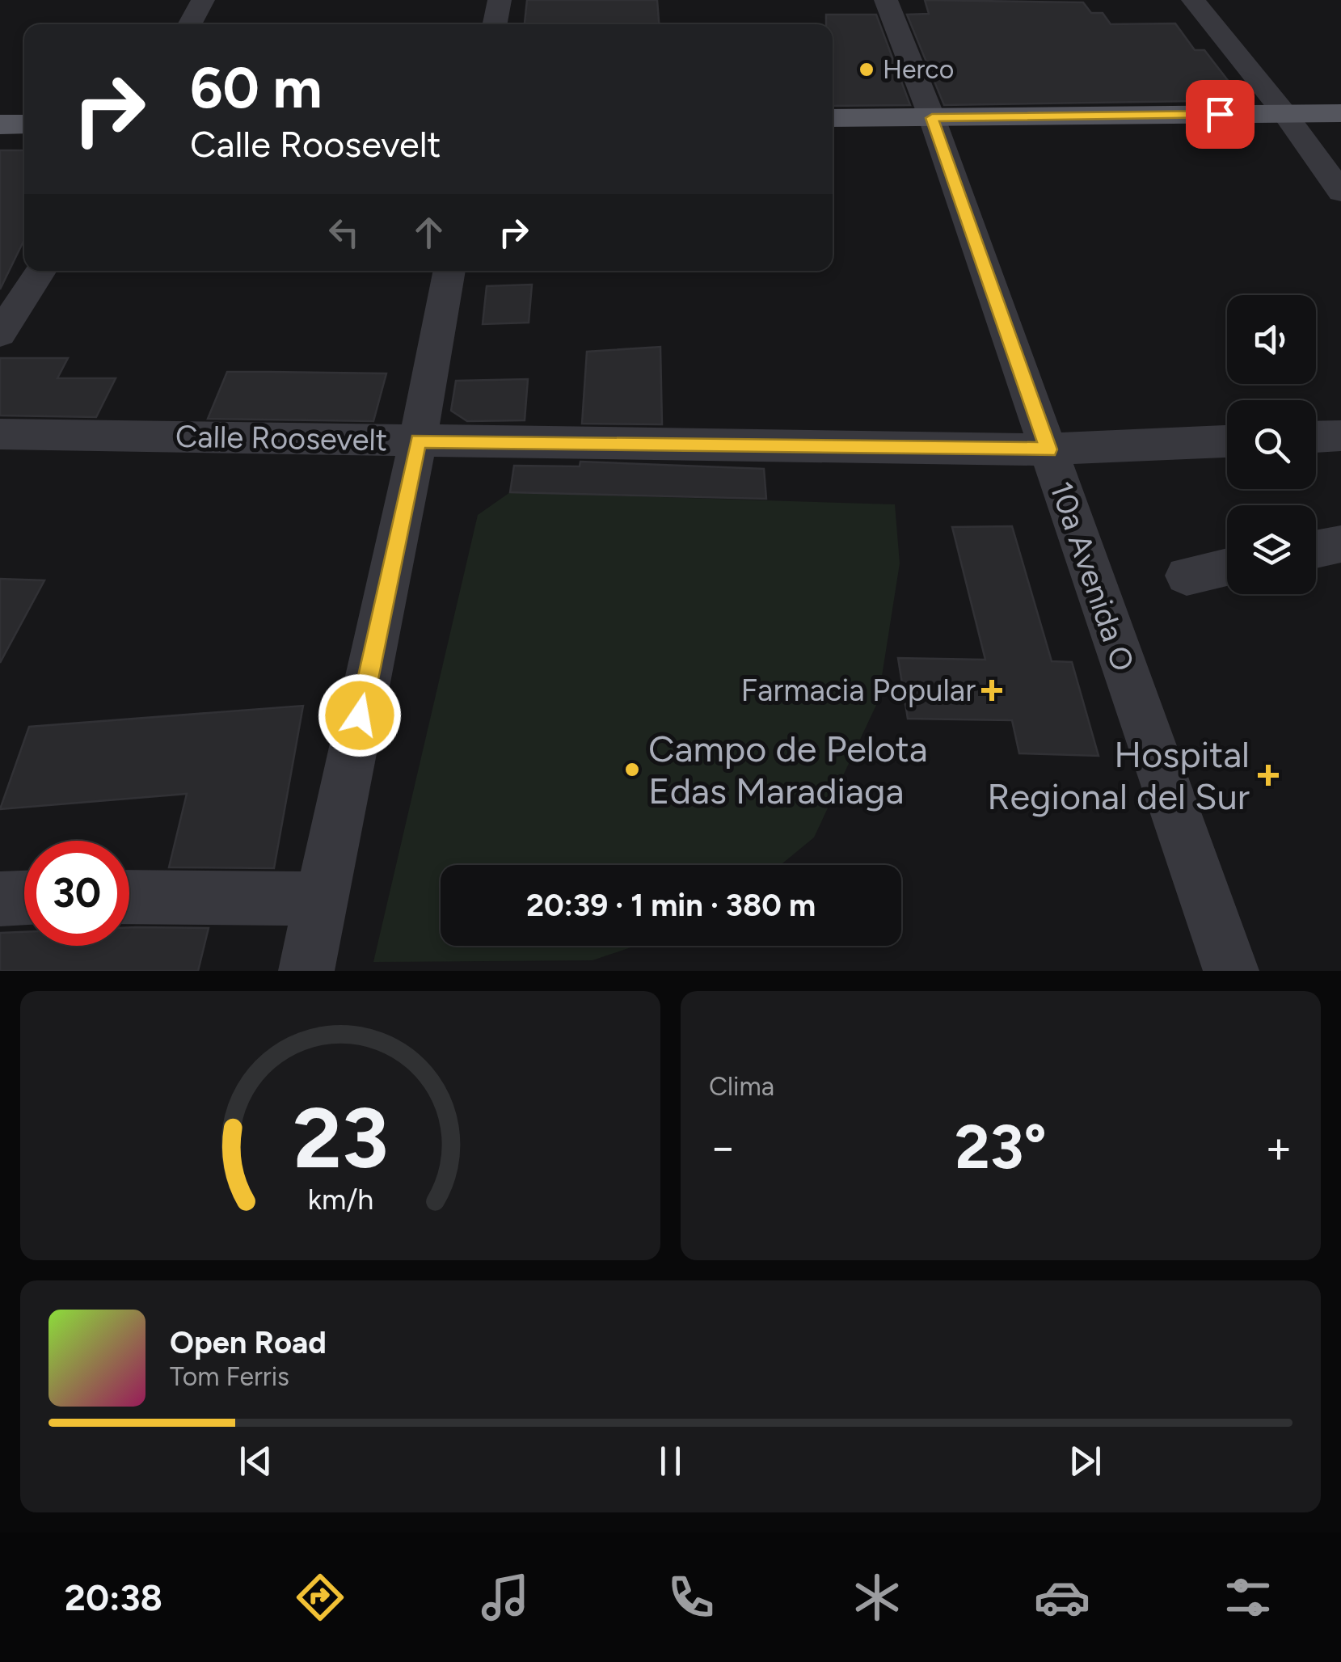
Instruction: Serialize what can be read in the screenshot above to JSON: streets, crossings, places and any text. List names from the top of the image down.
{
  "streets": {
    "street": ["Calle Roosevelt", "10a Avenida O"]
  },
  "crossings": [
    ["Calle Roosevelt", "10a Avenida O"]
  ],
  "places": {
    "other": ["Herco", "Campo de Pelota Edas Maradiaga"],
    "health": ["Farmacia Popular", "Hospital Regional del Sur"]
  },
  "page": {
    "turn": ["60 m", "Calle Roosevelt"],
    "limit": "30",
    "trip": "20:39 · 1 min · 380 m",
    "tile": "Clima",
    "heat": ["−", "23°", "+"],
    "song": ["Open Road", "Tom Ferris"],
    "tabs": "20:38",
    "gauge": ["23", "km/h"]
  }
}
